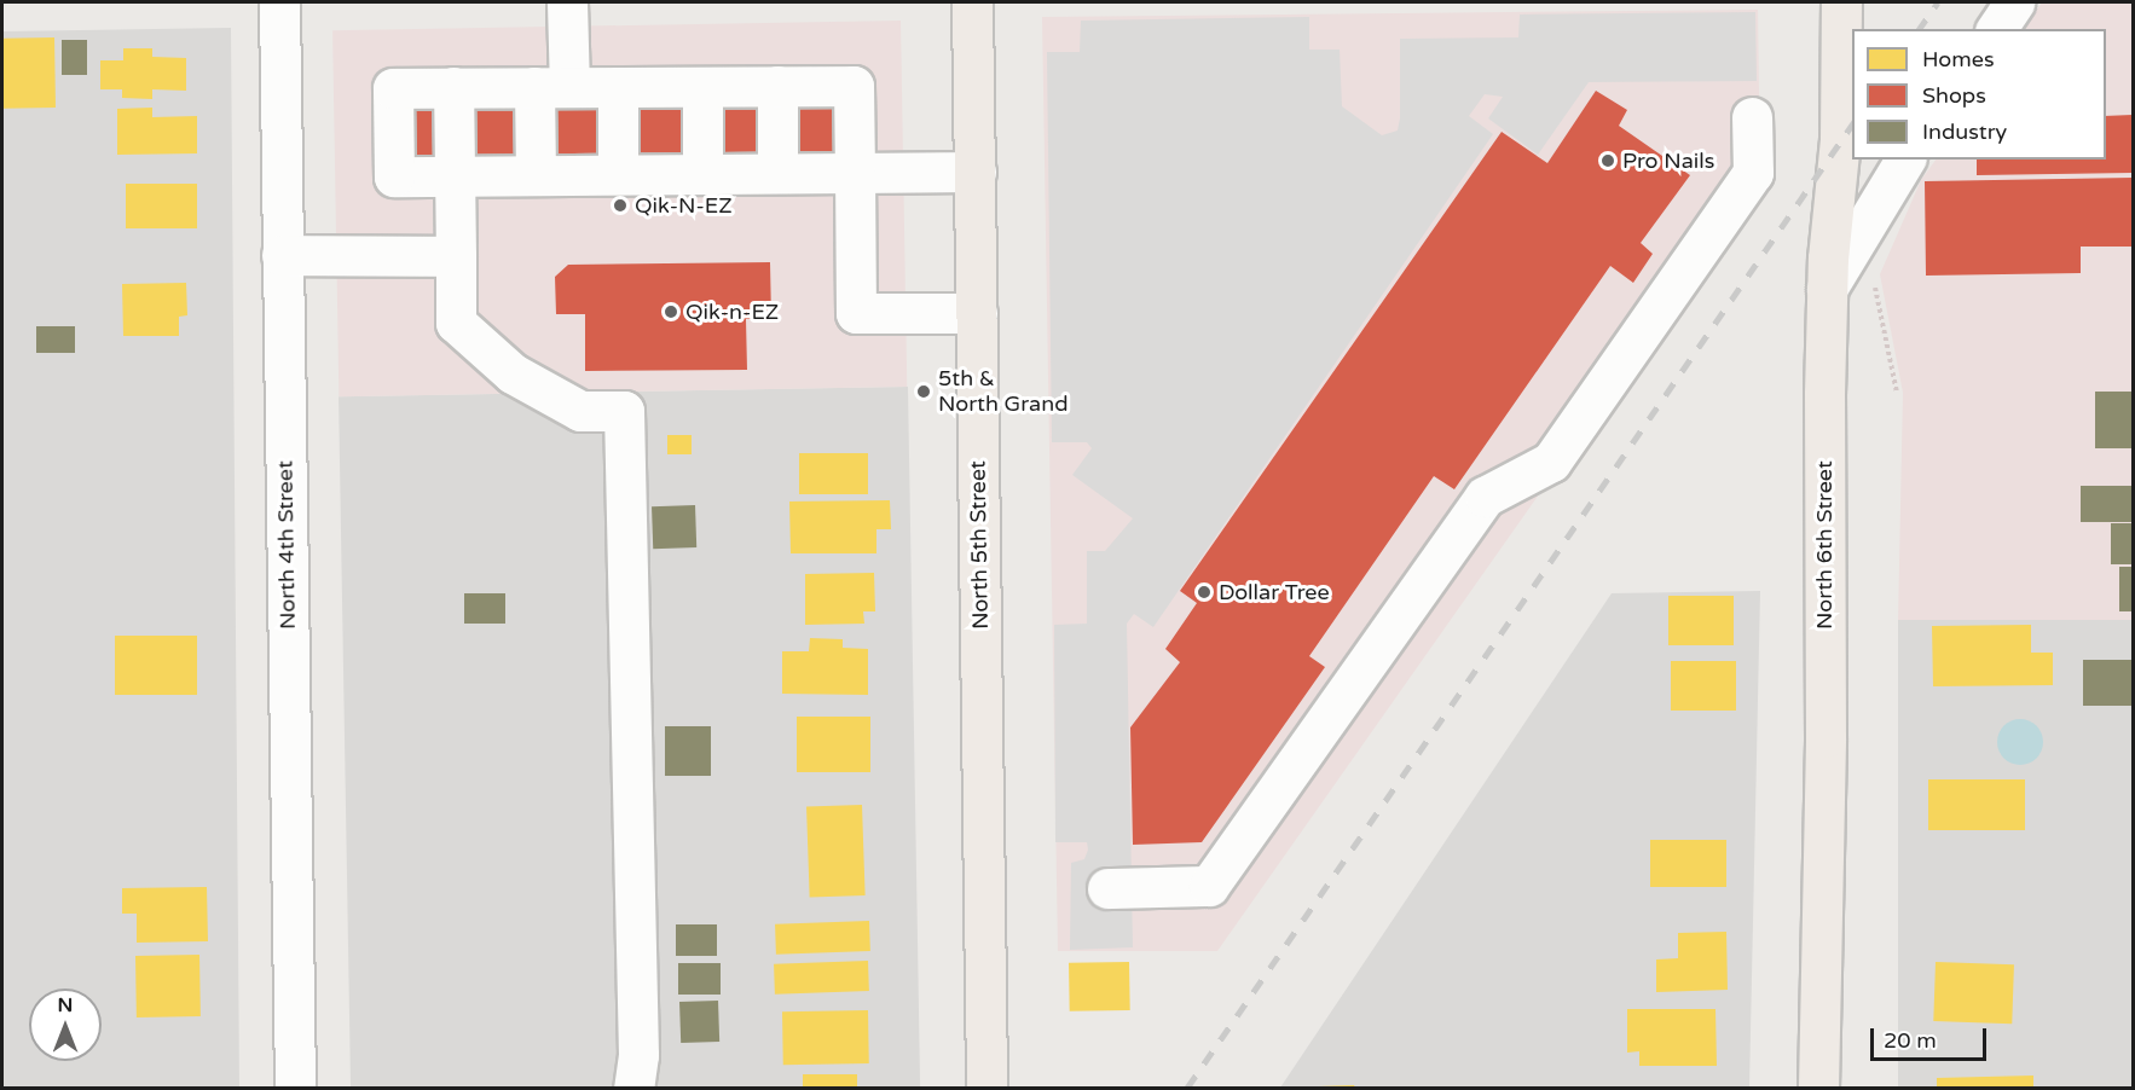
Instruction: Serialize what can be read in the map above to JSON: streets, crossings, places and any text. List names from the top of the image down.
{
  "streets": {
    "main road": ["North 5th Street", "North 6th Street"],
    "street": ["North 4th Street"]
  },
  "places": [
    "Pro Nails",
    "Qik-N-EZ",
    "Qik-n-EZ",
    "5th & North Grand",
    "Dollar Tree"
  ],
  "legend": ["Homes", "Shops", "Industry"],
  "scale_bar": "20 m",
  "north": "top"
}
